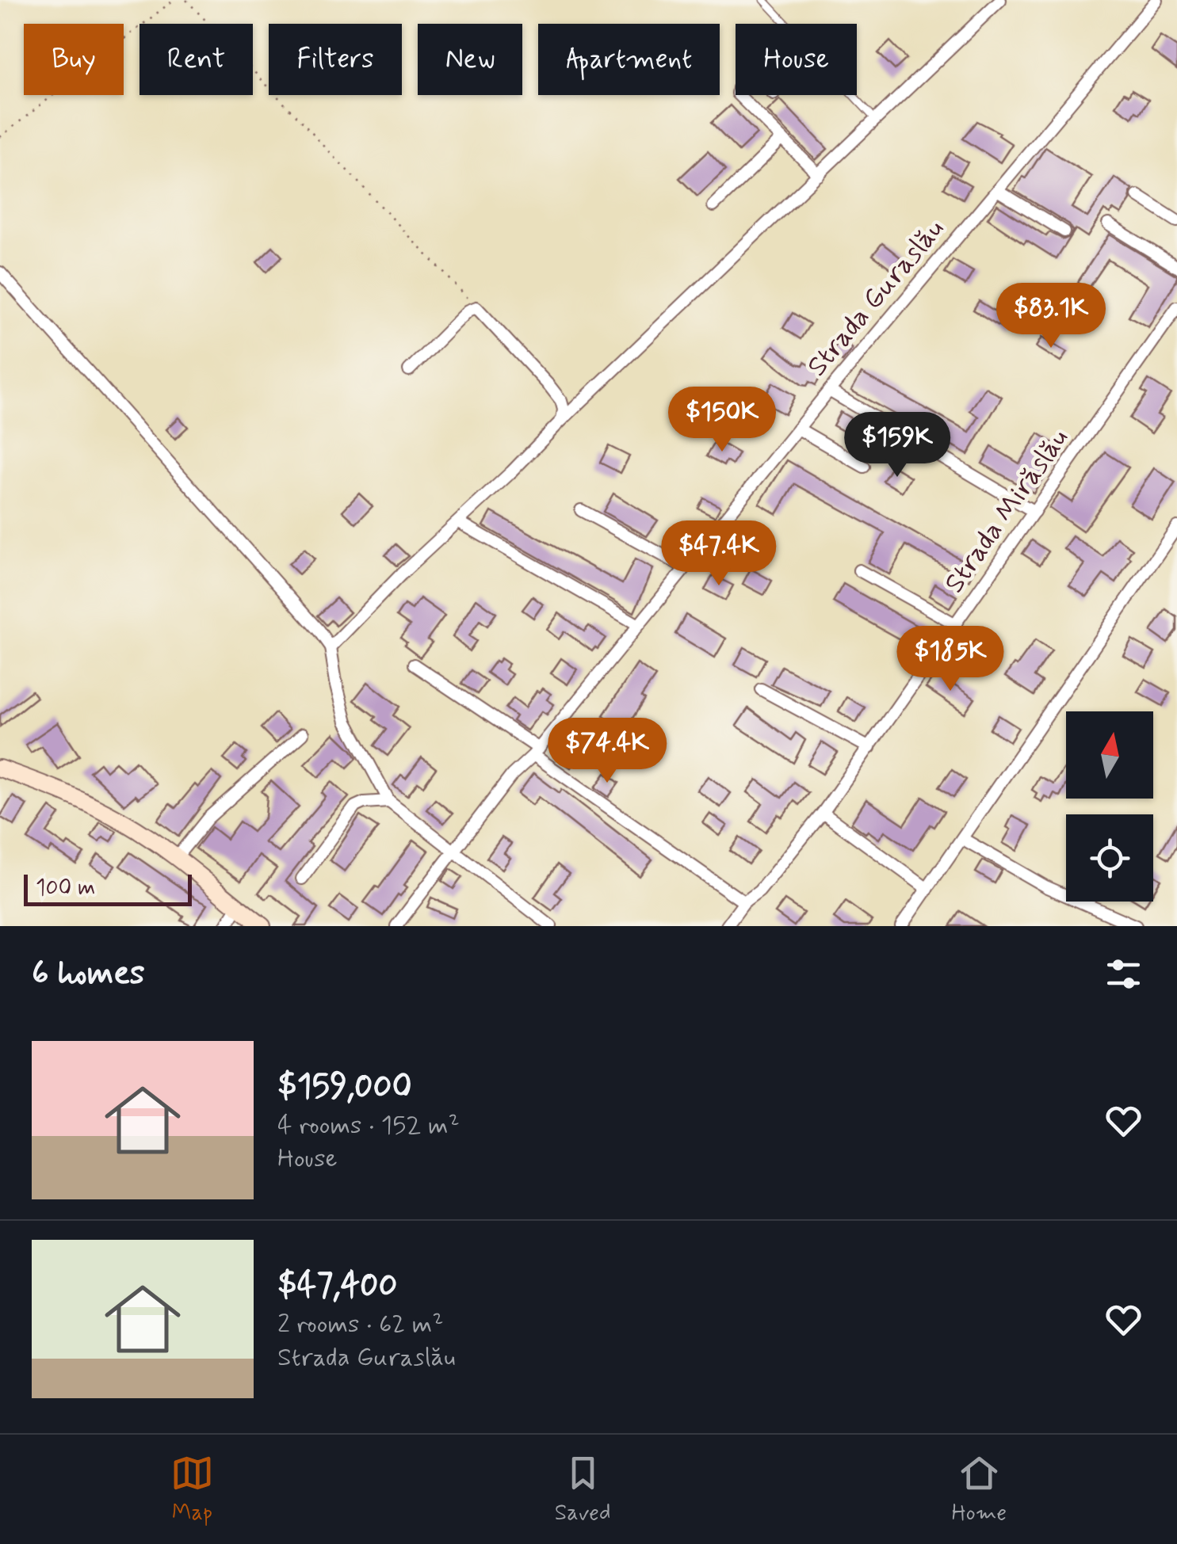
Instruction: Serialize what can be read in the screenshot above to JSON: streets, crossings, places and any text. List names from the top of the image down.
{
  "streets": {
    "street": ["Strada Guraslău", "Strada Mirăslău"]
  },
  "scale_bar": "100 m",
  "north": "top",
  "page": {
    "chip": [
      "Buy",
      "Rent",
      "Filters",
      "New",
      "Apartment",
      "House"
    ],
    "price": [
      "$83.1K",
      "$150K",
      "$159K",
      "$47.4K",
      "$185K",
      "$74.4K"
    ],
    "scale": "100 m",
    "heading": "6 homes",
    "list": [
      {
        "name": "$159,000",
        "note": "4 rooms · 152 m² · House"
      },
      {
        "name": "$47,400",
        "note": "2 rooms · 62 m² · Strada Guraslău"
      }
    ],
    "tabs": ["Map", "Saved", "Home"]
  }
}
